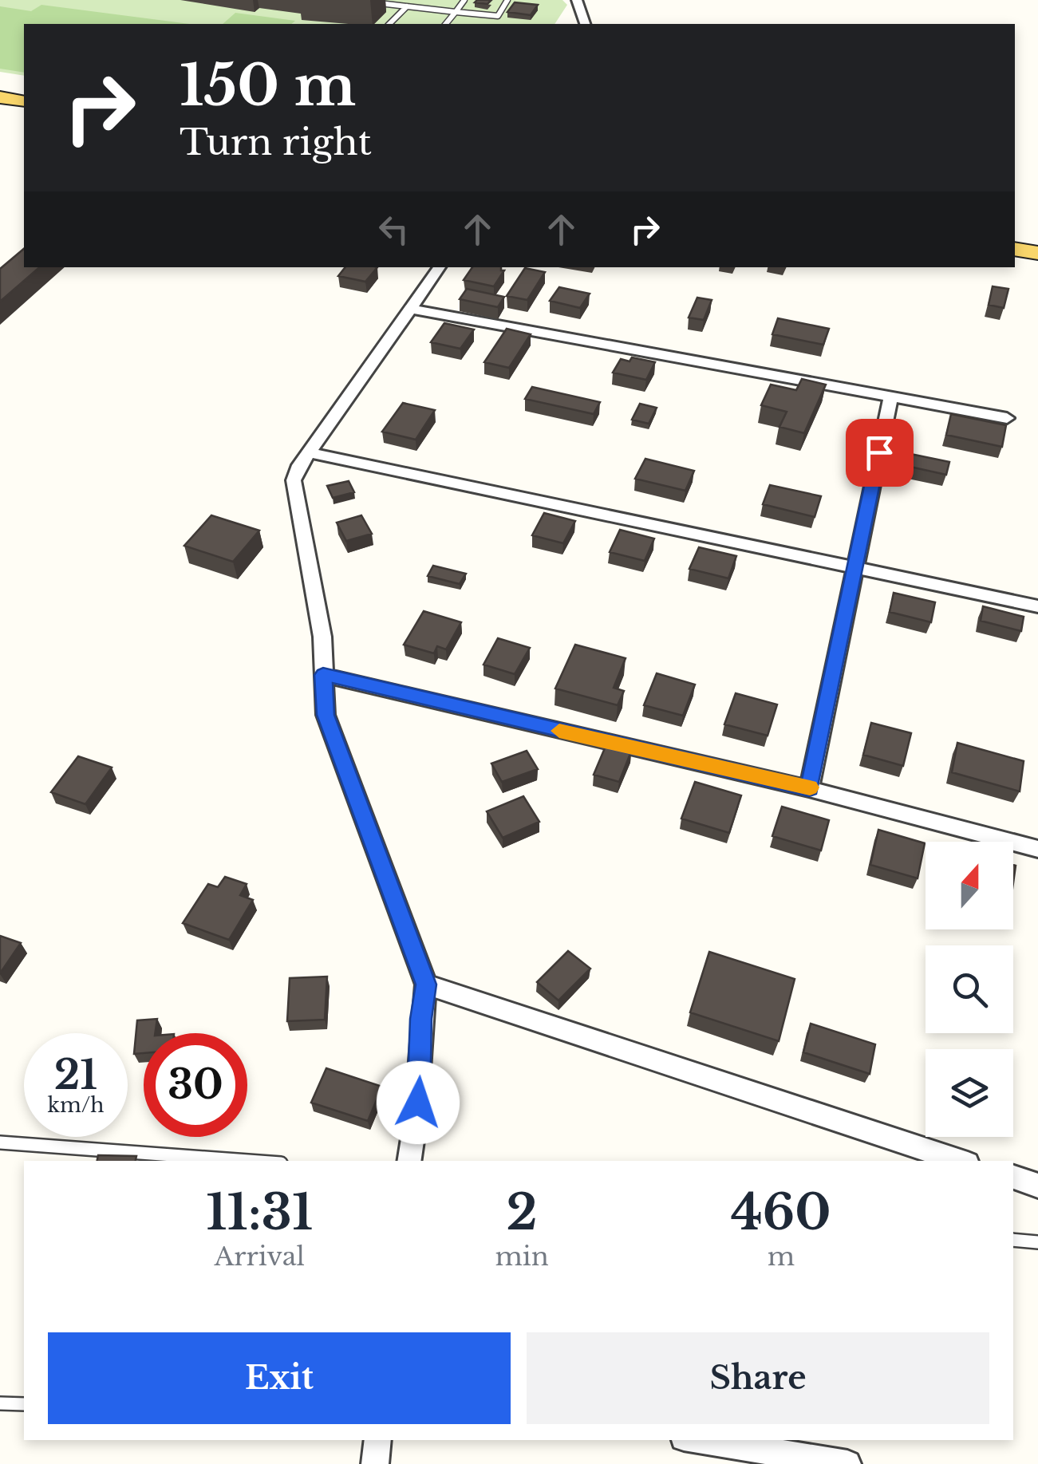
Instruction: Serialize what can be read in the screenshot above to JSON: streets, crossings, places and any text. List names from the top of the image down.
{
  "north": "top",
  "page": {
    "turn": ["150 m", "Turn right"],
    "speed": "21 km/h",
    "limit": "30",
    "eta": [
      "11:31",
      "Arrival",
      "2",
      "min",
      "460",
      "m"
    ],
    "buttons": ["Exit", "Share"]
  }
}
